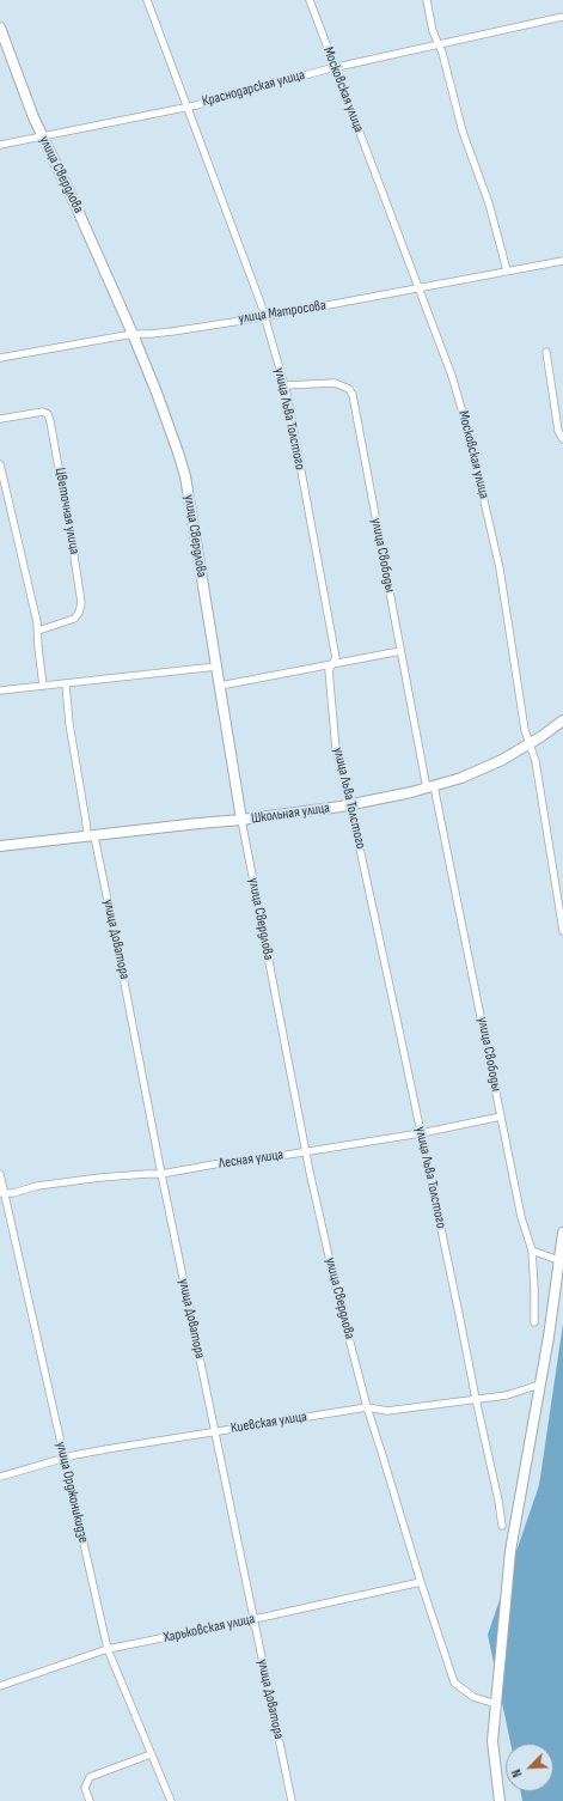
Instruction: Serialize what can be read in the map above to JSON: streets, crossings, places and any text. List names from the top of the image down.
{
  "streets": {
    "street": [
      "Краснодарская улица",
      "Московская улица",
      "улица Свердлова",
      "улица Матросова",
      "улица Льва Толстого",
      "Цветочная улица",
      "улица Свободы",
      "Школьная улица",
      "улица Доватора",
      "Лесная улица",
      "Киевская улица",
      "улица Орджоникидзе",
      "Харьковская улица"
    ]
  },
  "crossings": [
    ["Краснодарская улица", "Московская улица"],
    ["Краснодарская улица", "улица Свердлова"],
    ["Краснодарская улица", "улица Льва Толстого"],
    ["Московская улица", "улица Матросова"],
    ["Московская улица", "Школьная улица"],
    ["улица Свердлова", "улица Матросова"],
    ["улица Свердлова", "Школьная улица"],
    ["улица Свердлова", "Лесная улица"],
    ["улица Свердлова", "Киевская улица"],
    ["улица Свердлова", "Харьковская улица"],
    ["улица Матросова", "улица Льва Толстого"],
    ["улица Льва Толстого", "улица Свободы"],
    ["улица Льва Толстого", "Школьная улица"],
    ["улица Льва Толстого", "Лесная улица"],
    ["улица Льва Толстого", "Киевская улица"],
    ["улица Свободы", "Школьная улица"],
    ["улица Свободы", "Лесная улица"],
    ["Школьная улица", "улица Доватора"],
    ["улица Доватора", "Лесная улица"],
    ["улица Доватора", "Киевская улица"],
    ["улица Доватора", "Харьковская улица"],
    ["Лесная улица", "улица Орджоникидзе"],
    ["Киевская улица", "улица Орджоникидзе"],
    ["улица Орджоникидзе", "Харьковская улица"]
  ],
  "north": "bottom left"
}
